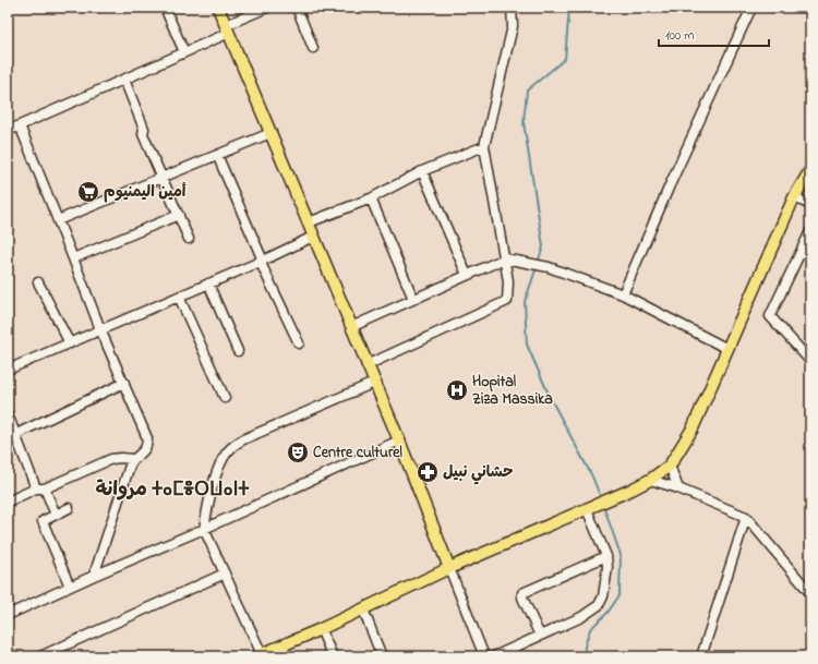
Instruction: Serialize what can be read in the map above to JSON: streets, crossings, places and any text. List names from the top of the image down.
{
  "districts": ["مروانة ⵜⴰⵎⴻⵔⵡⴰⵏⵜ"],
  "places": {
    "supermarket": ["أمين اليمنيوم"],
    "hospital": ["Hopital Ziza Massika"],
    "theatre": ["Centre culturel"],
    "pharmacy": ["حشاني نبيل"]
  },
  "scale_bar": "100 m"
}
